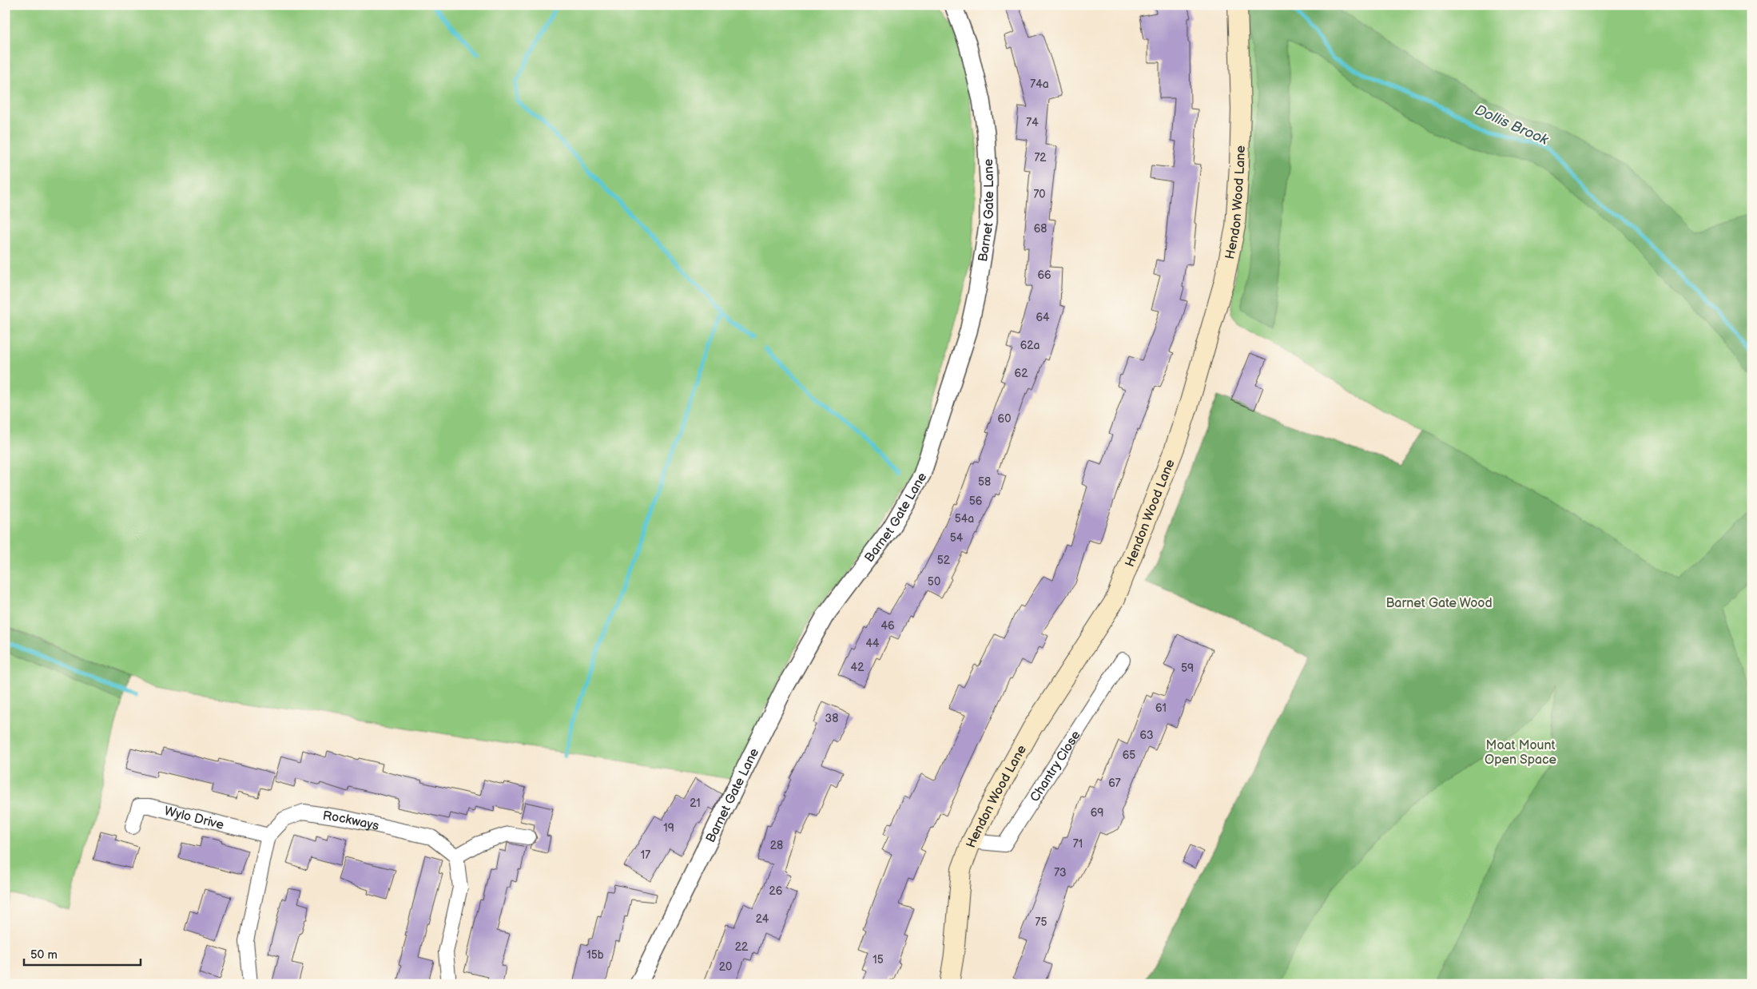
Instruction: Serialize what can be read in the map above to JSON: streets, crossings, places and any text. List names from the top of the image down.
{
  "streets": {
    "main road": ["Hendon Wood Lane"],
    "street": [
      "Barnet Gate Lane",
      "Chantry Close",
      "Wylo Drive",
      "Rockways"
    ]
  },
  "crossings": [
    ["Hendon Wood Lane", "Chantry Close"],
    ["Wylo Drive", "Rockways"]
  ],
  "water": ["Dollis Brook"],
  "parks": ["Barnet Gate Wood", "Moat Mount Open Space"],
  "house_numbers": [
    "74a",
    "74",
    "72",
    "70",
    "68",
    "66",
    "64",
    "62a",
    "62",
    "60",
    "58",
    "56",
    "54a",
    "54",
    "52",
    "50",
    "46",
    "44",
    "42",
    "59",
    "61",
    "38",
    "63",
    "65",
    "67",
    "21",
    "69",
    "19",
    "71",
    "28",
    "17",
    "73",
    "26",
    "24",
    "75",
    "22",
    "15b",
    "15",
    "20"
  ],
  "scale_bar": "50 m"
}
